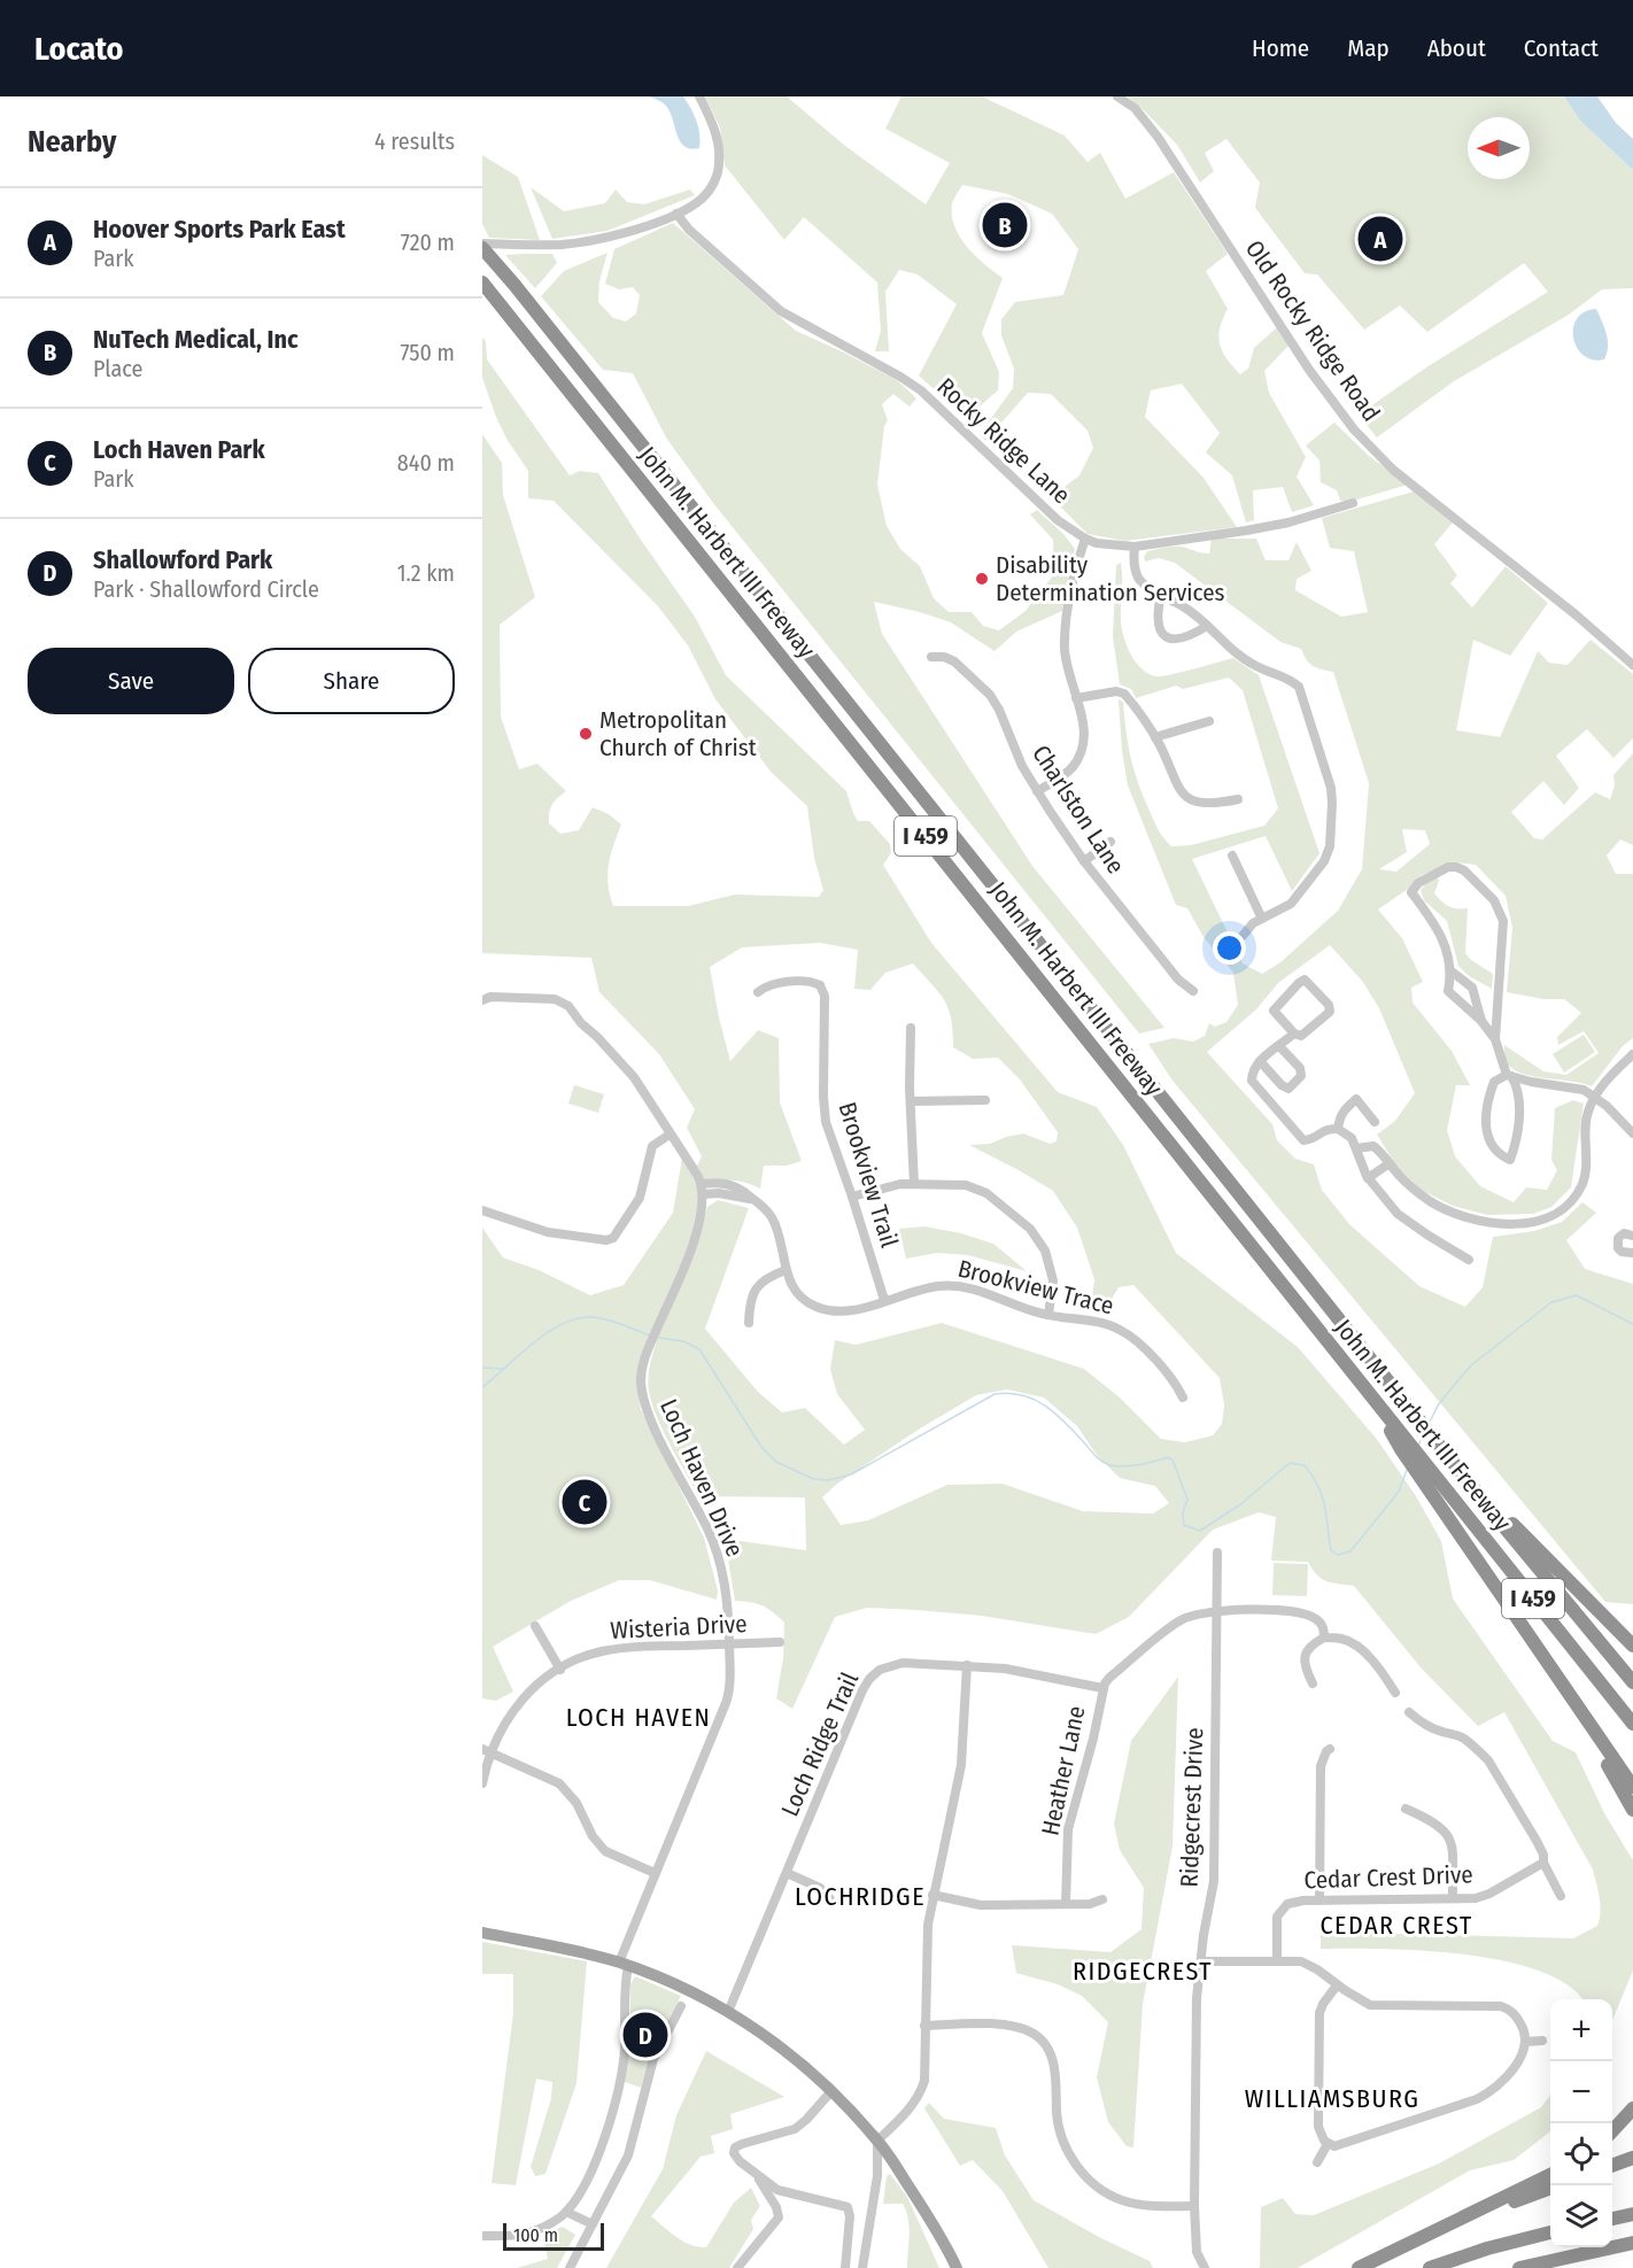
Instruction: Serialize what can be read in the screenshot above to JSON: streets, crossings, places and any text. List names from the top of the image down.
{
  "streets": {
    "highway": ["John M. Harbert III Freeway", "I 459"],
    "street": [
      "Old Rocky Ridge Road",
      "Rocky Ridge Lane",
      "Charlston Lane",
      "Brookview Trail",
      "Brookview Trace",
      "Loch Haven Drive",
      "Wisteria Drive",
      "Loch Ridge Trail",
      "Heather Lane",
      "Ridgecrest Drive",
      "Cedar Crest Drive"
    ]
  },
  "crossings": [
    ["Brookview Trail", "Brookview Trace"],
    ["Brookview Trace", "Loch Haven Drive"],
    ["Loch Haven Drive", "Wisteria Drive"],
    ["Loch Ridge Trail", "Heather Lane"]
  ],
  "districts": [
    "LOCH HAVEN",
    "LOCHRIDGE",
    "CEDAR CREST",
    "RIDGECREST",
    "WILLIAMSBURG"
  ],
  "places": ["Disability Determination Services", "Metropolitan Church of Christ"],
  "scale_bar": "100 m",
  "north": "left",
  "page": {
    "header": "Locato",
    "nav": [
      "Home",
      "Map",
      "About",
      "Contact"
    ],
    "heading": ["Nearby", "4 results"],
    "list": [
      {
        "mark": "A",
        "name": "Hoover Sports Park East",
        "note": "Park",
        "value": "720 m"
      },
      {
        "mark": "B",
        "name": "NuTech Medical, Inc",
        "note": "Place",
        "value": "750 m"
      },
      {
        "mark": "C",
        "name": "Loch Haven Park",
        "note": "Park",
        "value": "840 m"
      },
      {
        "mark": "D",
        "name": "Shallowford Park",
        "note": "Park · Shallowford Circle",
        "value": "1.2 km"
      }
    ],
    "pins": [
      "B",
      "A",
      "C",
      "D"
    ],
    "buttons": ["Save", "Share"],
    "map_buttons": ["+", "−"],
    "scale": "100 m"
  }
}
